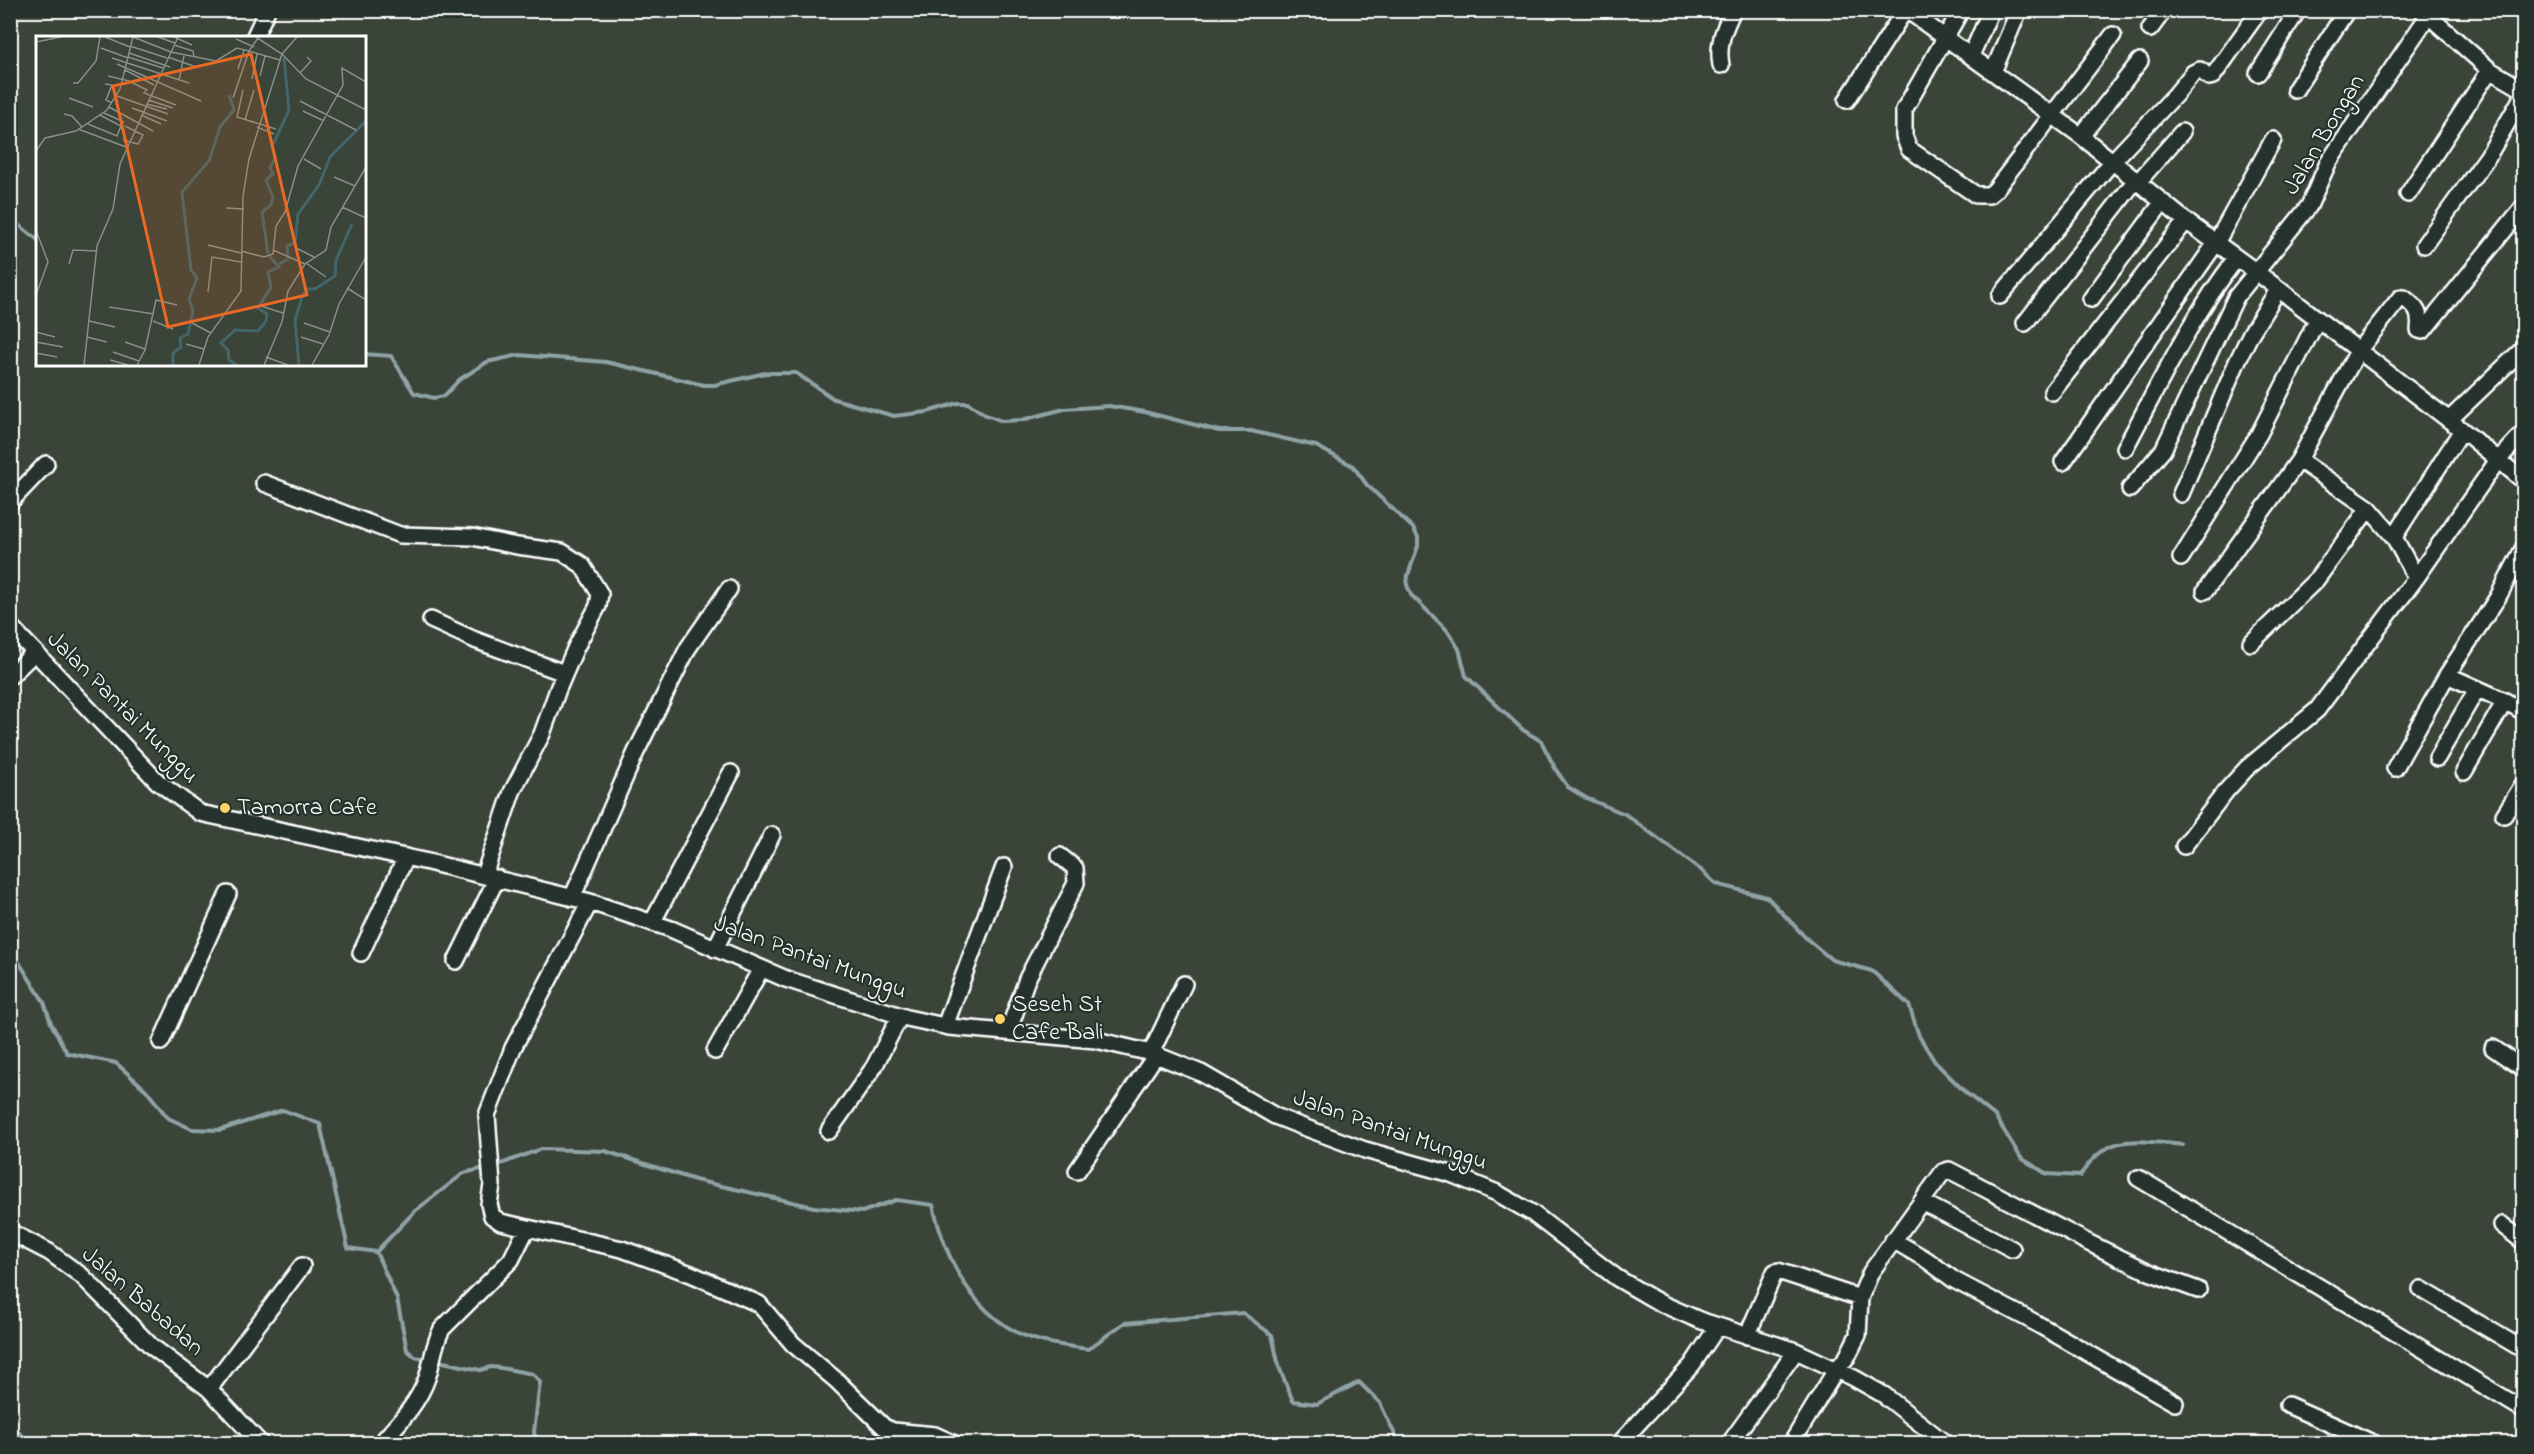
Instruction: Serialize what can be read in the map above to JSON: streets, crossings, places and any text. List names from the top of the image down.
{
  "streets": {
    "street": ["Jalan Bongan", "Jalan Pantai Munggu", "Jalan Babadan"]
  },
  "places": ["Tamorra Cafe", "Seseh St Cafe Bali"]
}
